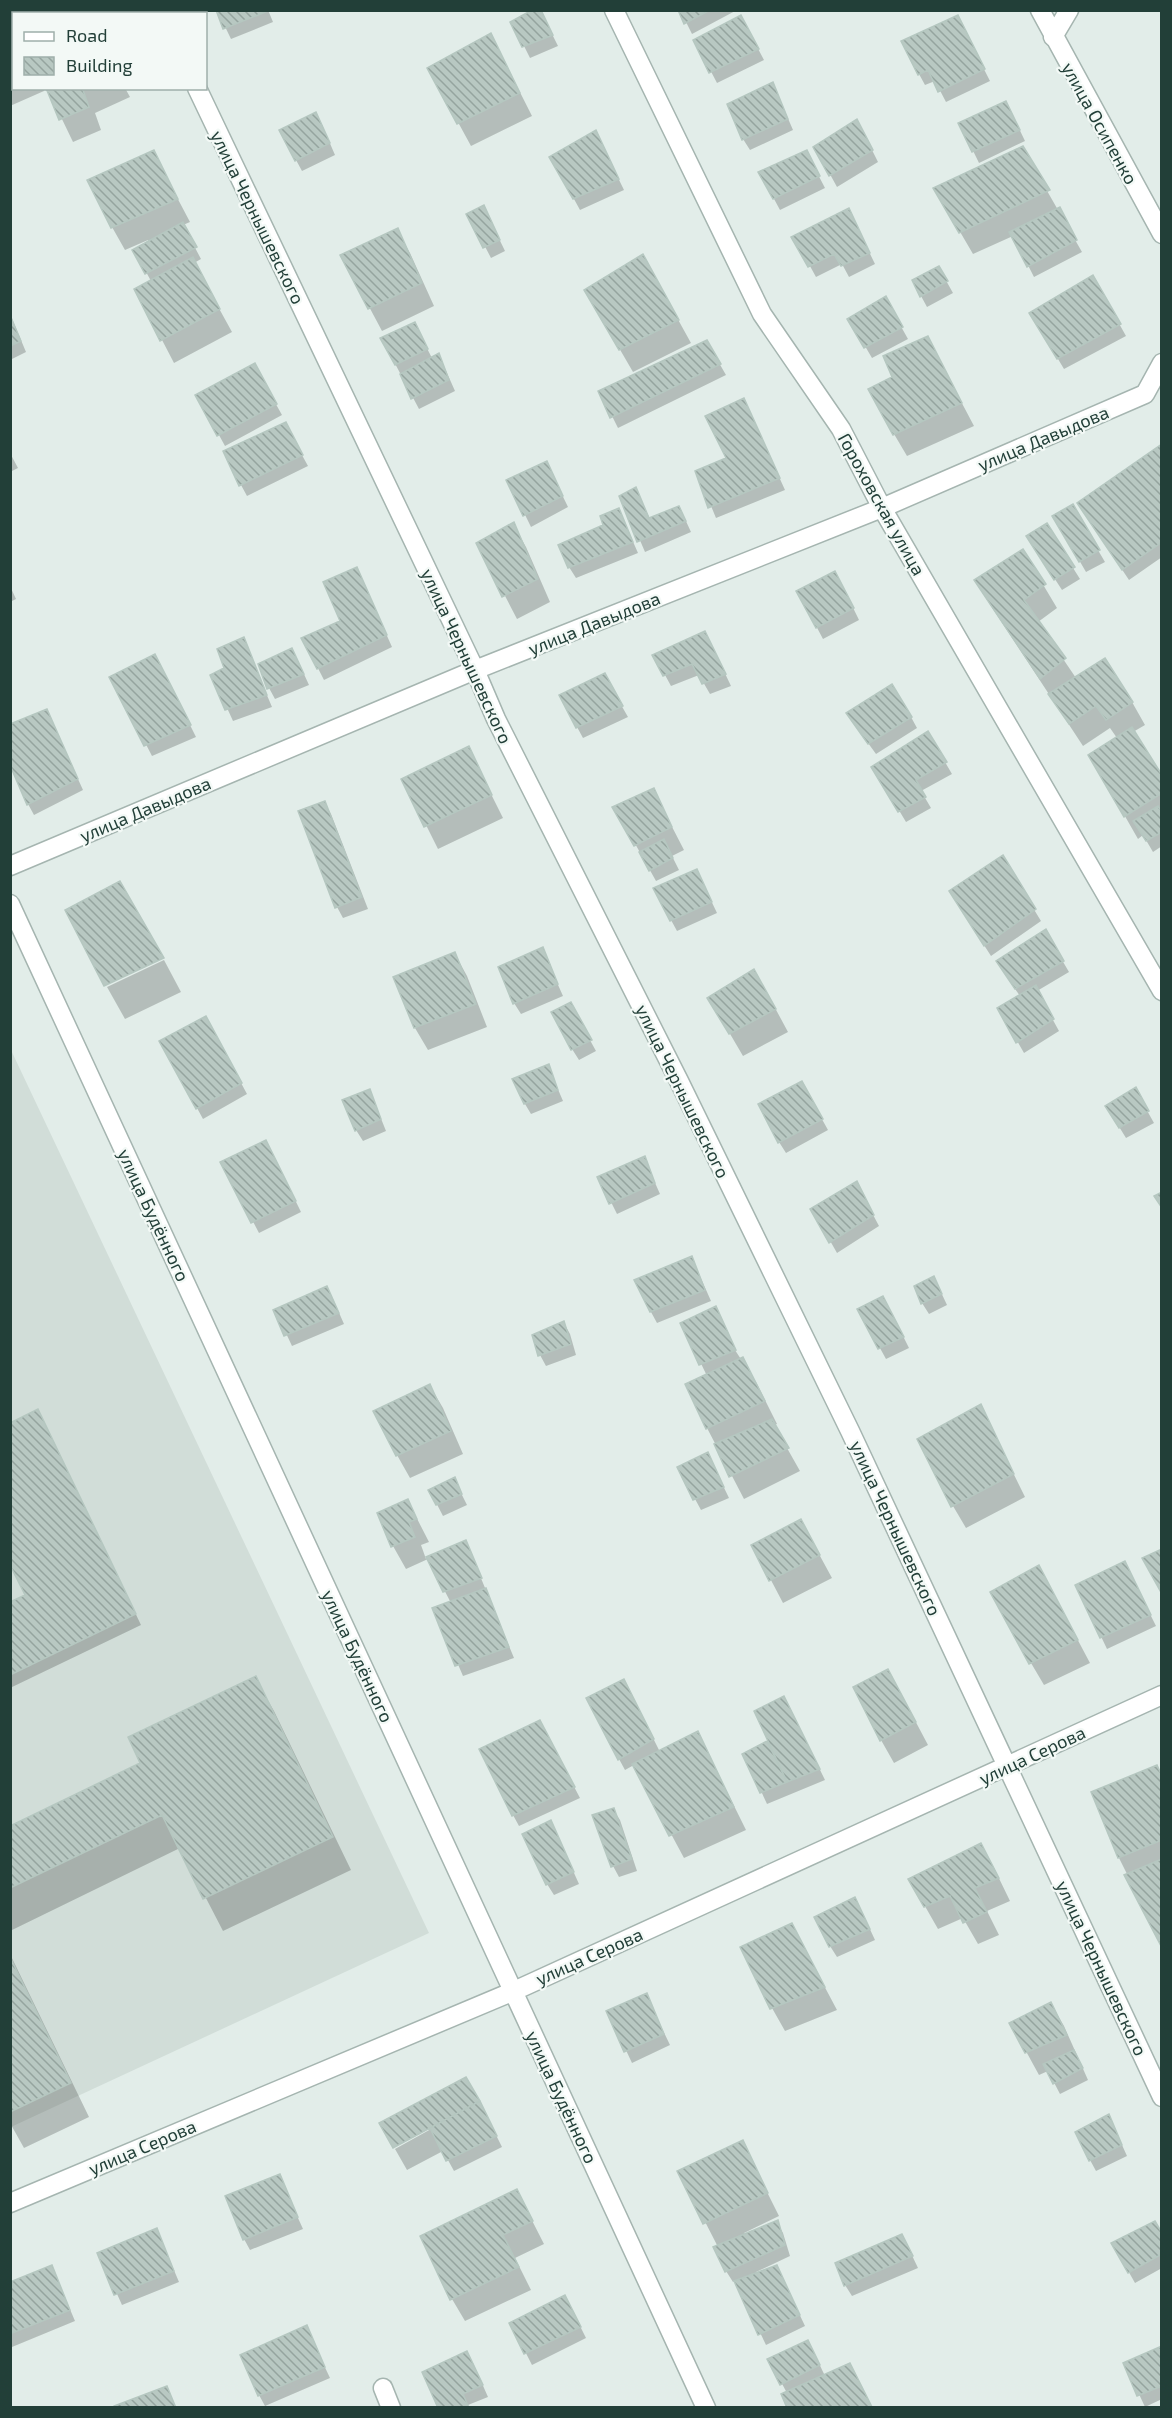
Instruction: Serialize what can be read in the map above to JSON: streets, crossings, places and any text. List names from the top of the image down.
{
  "streets": {
    "street": [
      "улица Осипенко",
      "улица Чернышевского",
      "улица Давыдова",
      "Гороховская улица",
      "улица Будённого",
      "улица Серова"
    ]
  },
  "crossings": [
    ["улица Чернышевского", "улица Давыдова"],
    ["улица Чернышевского", "улица Серова"],
    ["улица Давыдова", "Гороховская улица"],
    ["улица Будённого", "улица Серова"]
  ],
  "legend": ["Road", "Building"]
}
